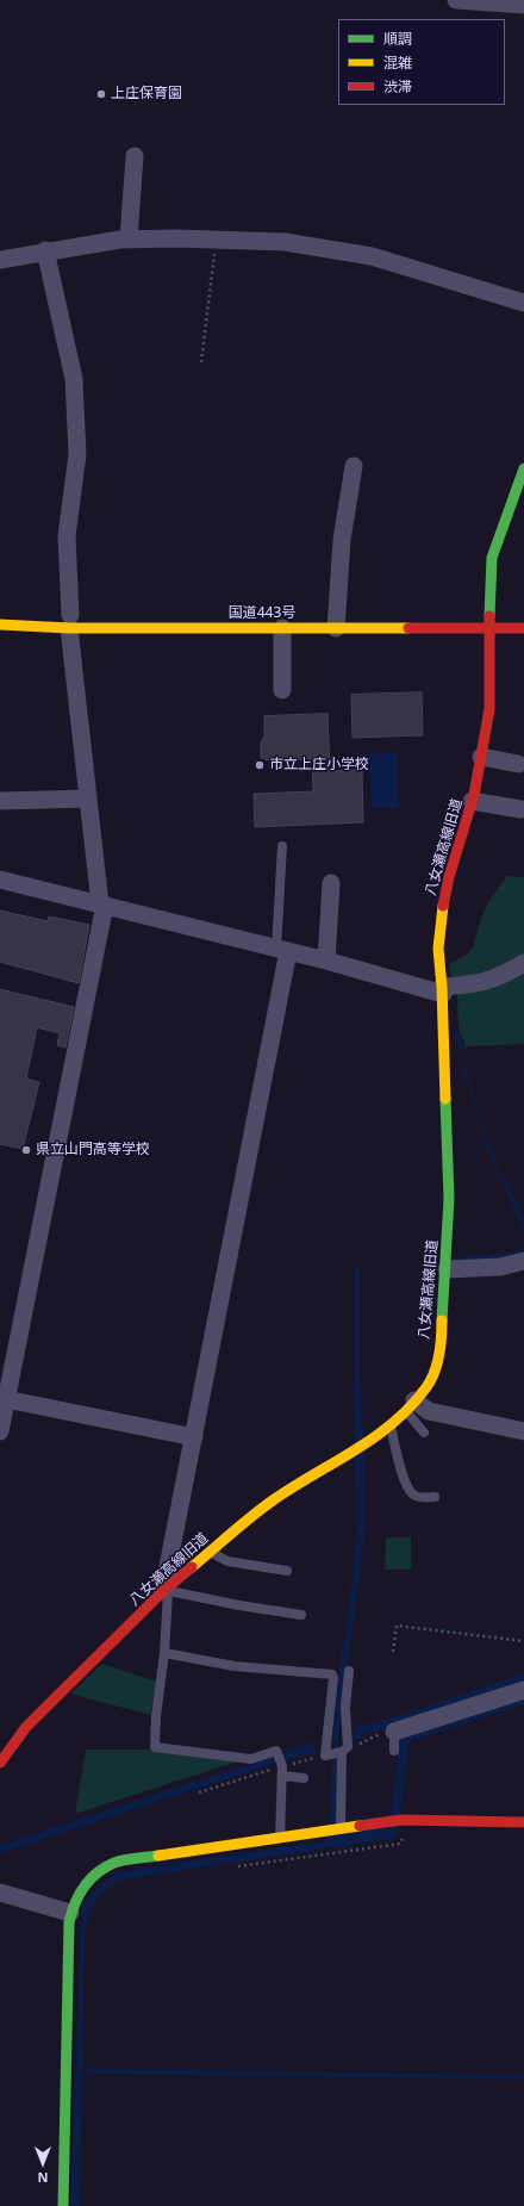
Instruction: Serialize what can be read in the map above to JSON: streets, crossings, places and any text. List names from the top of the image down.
{
  "streets": {
    "main road": ["国道443号", "八女瀬高線旧道"]
  },
  "crossings": [
    ["国道443号", "八女瀬高線旧道"]
  ],
  "places": ["上庄保育園", "市立上庄小学校", "県立山門高等学校"],
  "legend": ["順調", "混雑", "渋滞"],
  "north": "bottom"
}
